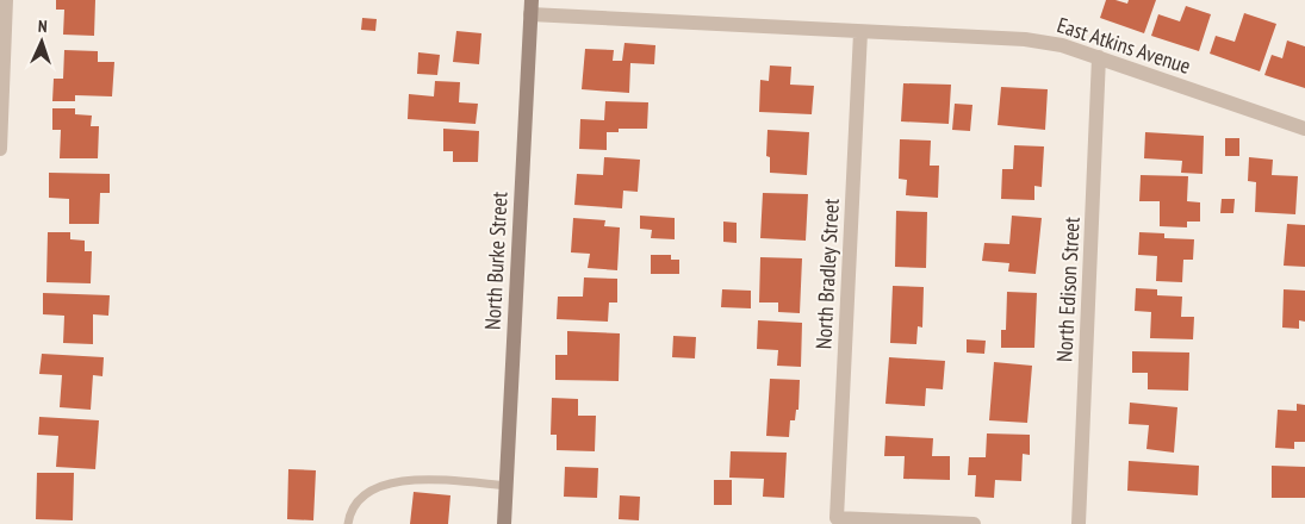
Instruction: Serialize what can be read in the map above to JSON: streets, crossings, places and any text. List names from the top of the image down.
{
  "streets": {
    "street": [
      "East Atkins Avenue",
      "North Burke Street",
      "North Bradley Street",
      "North Edison Street"
    ]
  },
  "crossings": [
    ["East Atkins Avenue", "North Burke Street"],
    ["East Atkins Avenue", "North Bradley Street"],
    ["East Atkins Avenue", "North Edison Street"]
  ],
  "north": "top"
}
